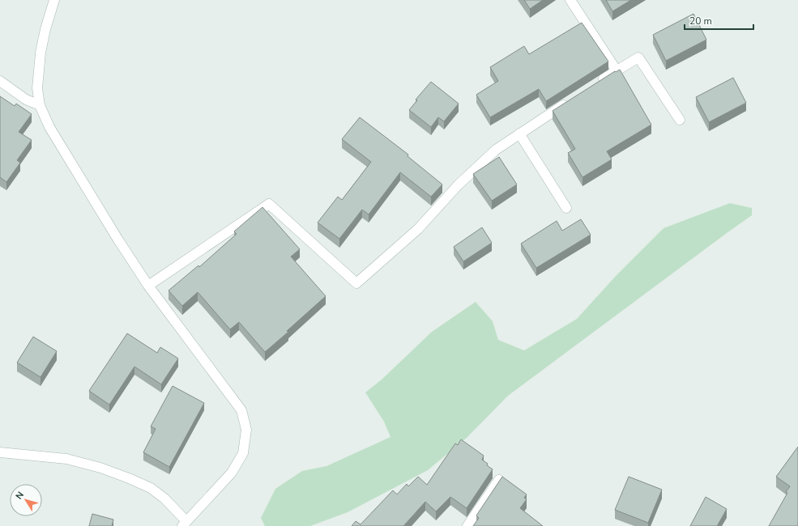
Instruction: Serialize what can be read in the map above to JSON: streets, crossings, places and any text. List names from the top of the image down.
{
  "scale_bar": "20 m",
  "north": "top left"
}
